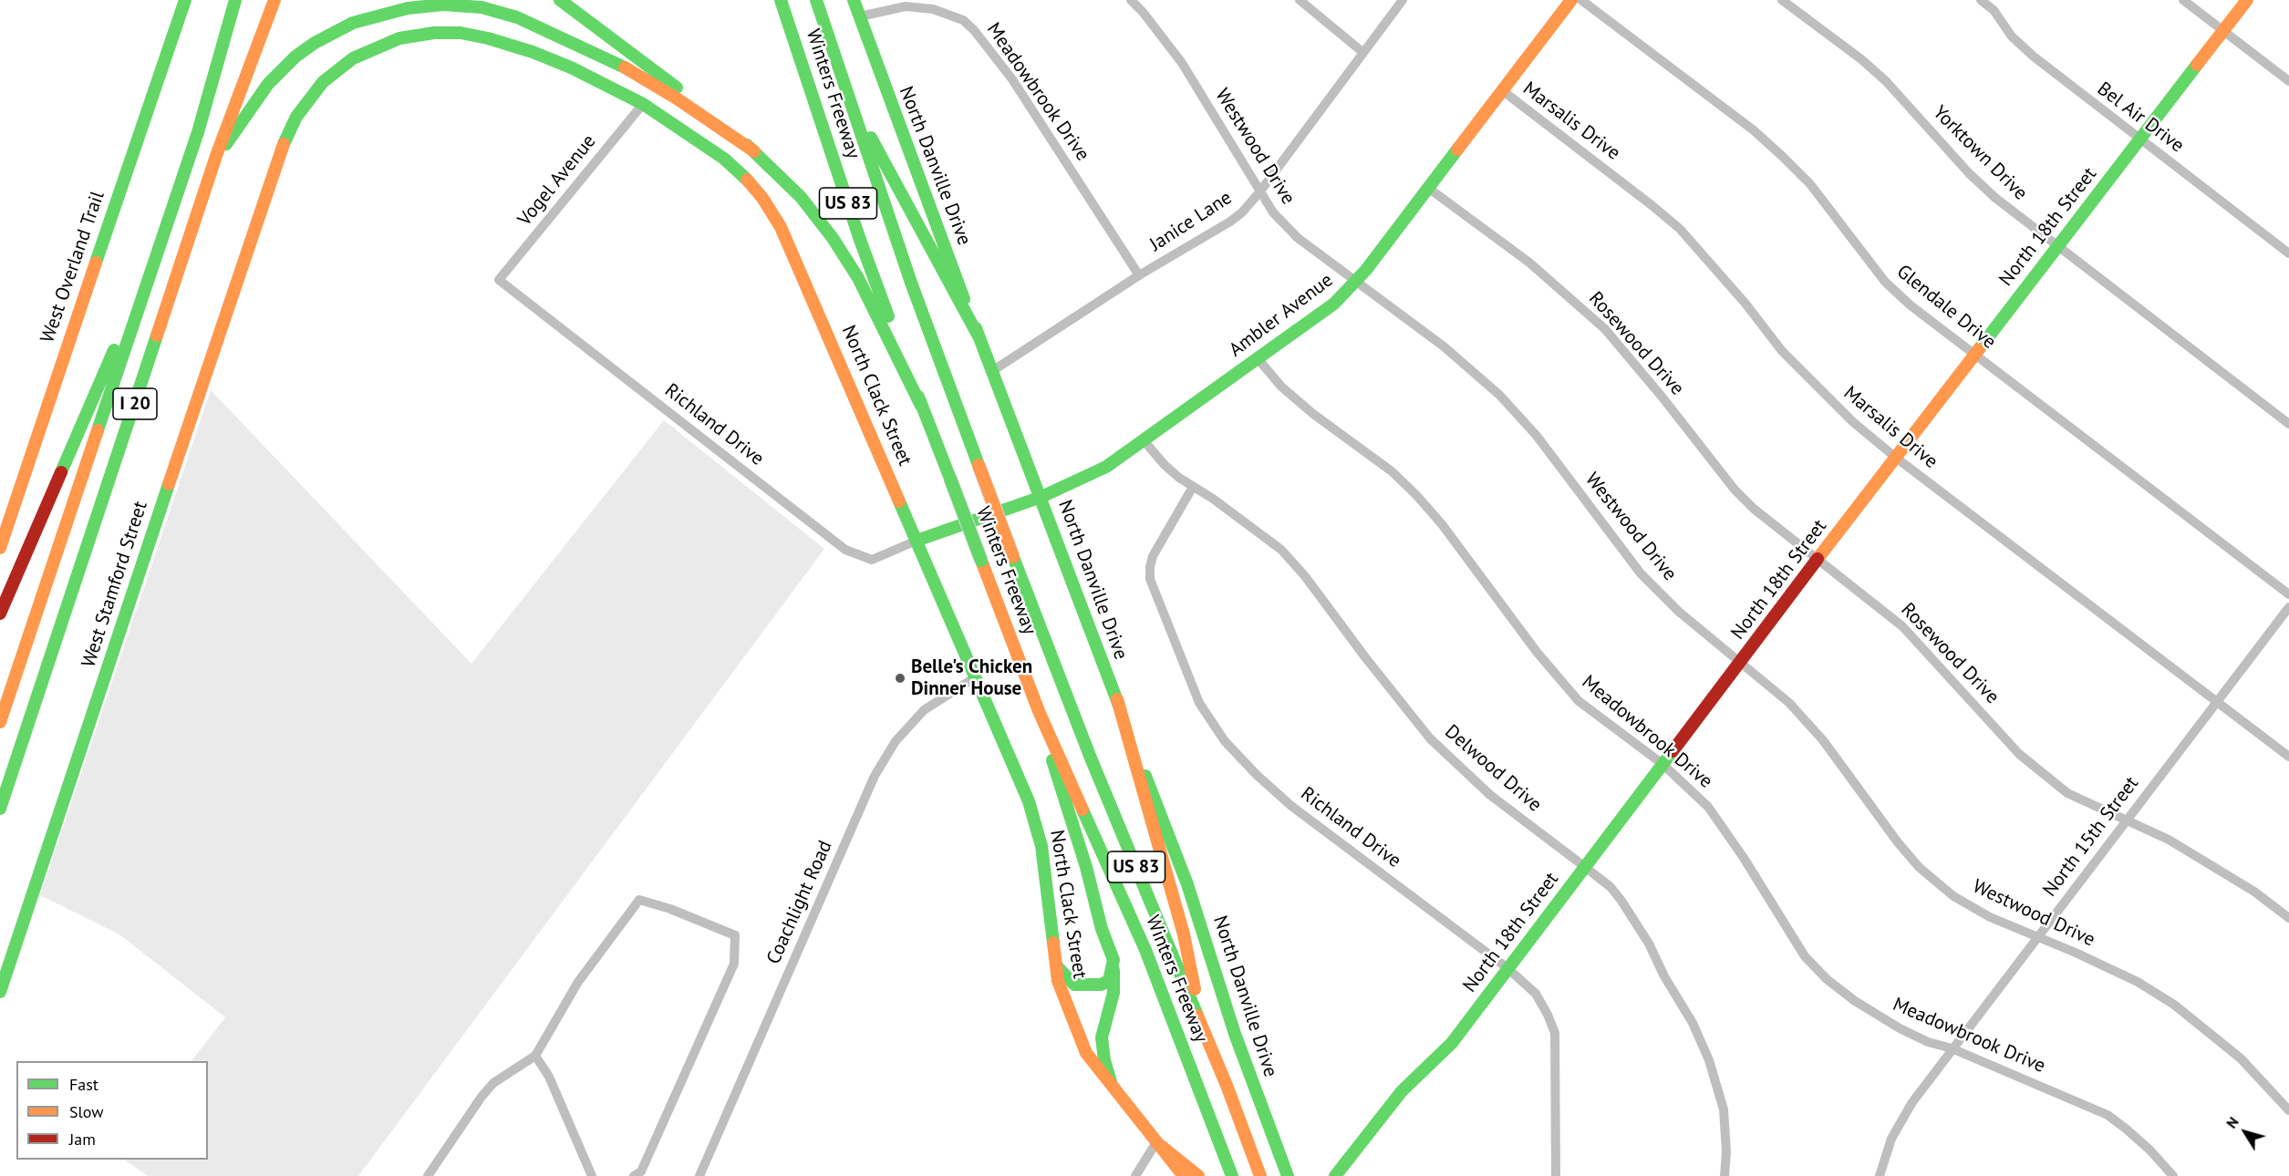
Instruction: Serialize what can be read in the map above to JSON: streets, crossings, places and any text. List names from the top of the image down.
{
  "streets": {
    "main road": [
      "Winters Freeway",
      "North Danville Drive",
      "US 83",
      "North 18th Street",
      "West Overland Trail",
      "Ambler Avenue",
      "North Clack Street",
      "I 20",
      "West Stamford Street"
    ],
    "street": [
      "Meadowbrook Drive",
      "Bel Air Drive",
      "Marsalis Drive",
      "Westwood Drive",
      "Yorktown Drive",
      "Vogel Avenue",
      "Janice Lane",
      "Glendale Drive",
      "Rosewood Drive",
      "Richland Drive",
      "Delwood Drive",
      "North 15th Street",
      "Coachlight Road"
    ]
  },
  "crossings": [
    ["Meadowbrook Drive", "North Danville Drive"],
    ["Meadowbrook Drive", "Janice Lane"],
    ["Meadowbrook Drive", "North 18th Street"],
    ["Meadowbrook Drive", "Ambler Avenue"],
    ["Meadowbrook Drive", "North 15th Street"],
    ["Bel Air Drive", "North 18th Street"],
    ["Marsalis Drive", "North 18th Street"],
    ["Marsalis Drive", "Ambler Avenue"],
    ["Marsalis Drive", "North 15th Street"],
    ["Westwood Drive", "Janice Lane"],
    ["Westwood Drive", "North 18th Street"],
    ["Westwood Drive", "Ambler Avenue"],
    ["Westwood Drive", "North 15th Street"],
    ["Yorktown Drive", "North 18th Street"],
    ["North Danville Drive", "Janice Lane"],
    ["North Danville Drive", "Ambler Avenue"],
    ["Vogel Avenue", "North Clack Street"],
    ["Vogel Avenue", "Richland Drive"],
    ["North 18th Street", "Glendale Drive"],
    ["North 18th Street", "Rosewood Drive"],
    ["North 18th Street", "Richland Drive"],
    ["North 18th Street", "Delwood Drive"],
    ["Ambler Avenue", "Rosewood Drive"],
    ["Ambler Avenue", "North Clack Street"],
    ["Ambler Avenue", "Richland Drive"],
    ["Ambler Avenue", "Delwood Drive"],
    ["Rosewood Drive", "North 15th Street"],
    ["North Clack Street", "Richland Drive"],
    ["North Clack Street", "West Stamford Street"],
    ["North Clack Street", "Coachlight Road"],
    ["Richland Drive", "Delwood Drive"]
  ],
  "places": ["Belle's Chicken Dinner House"],
  "legend": ["Fast", "Slow", "Jam"],
  "north": "top left"
}
